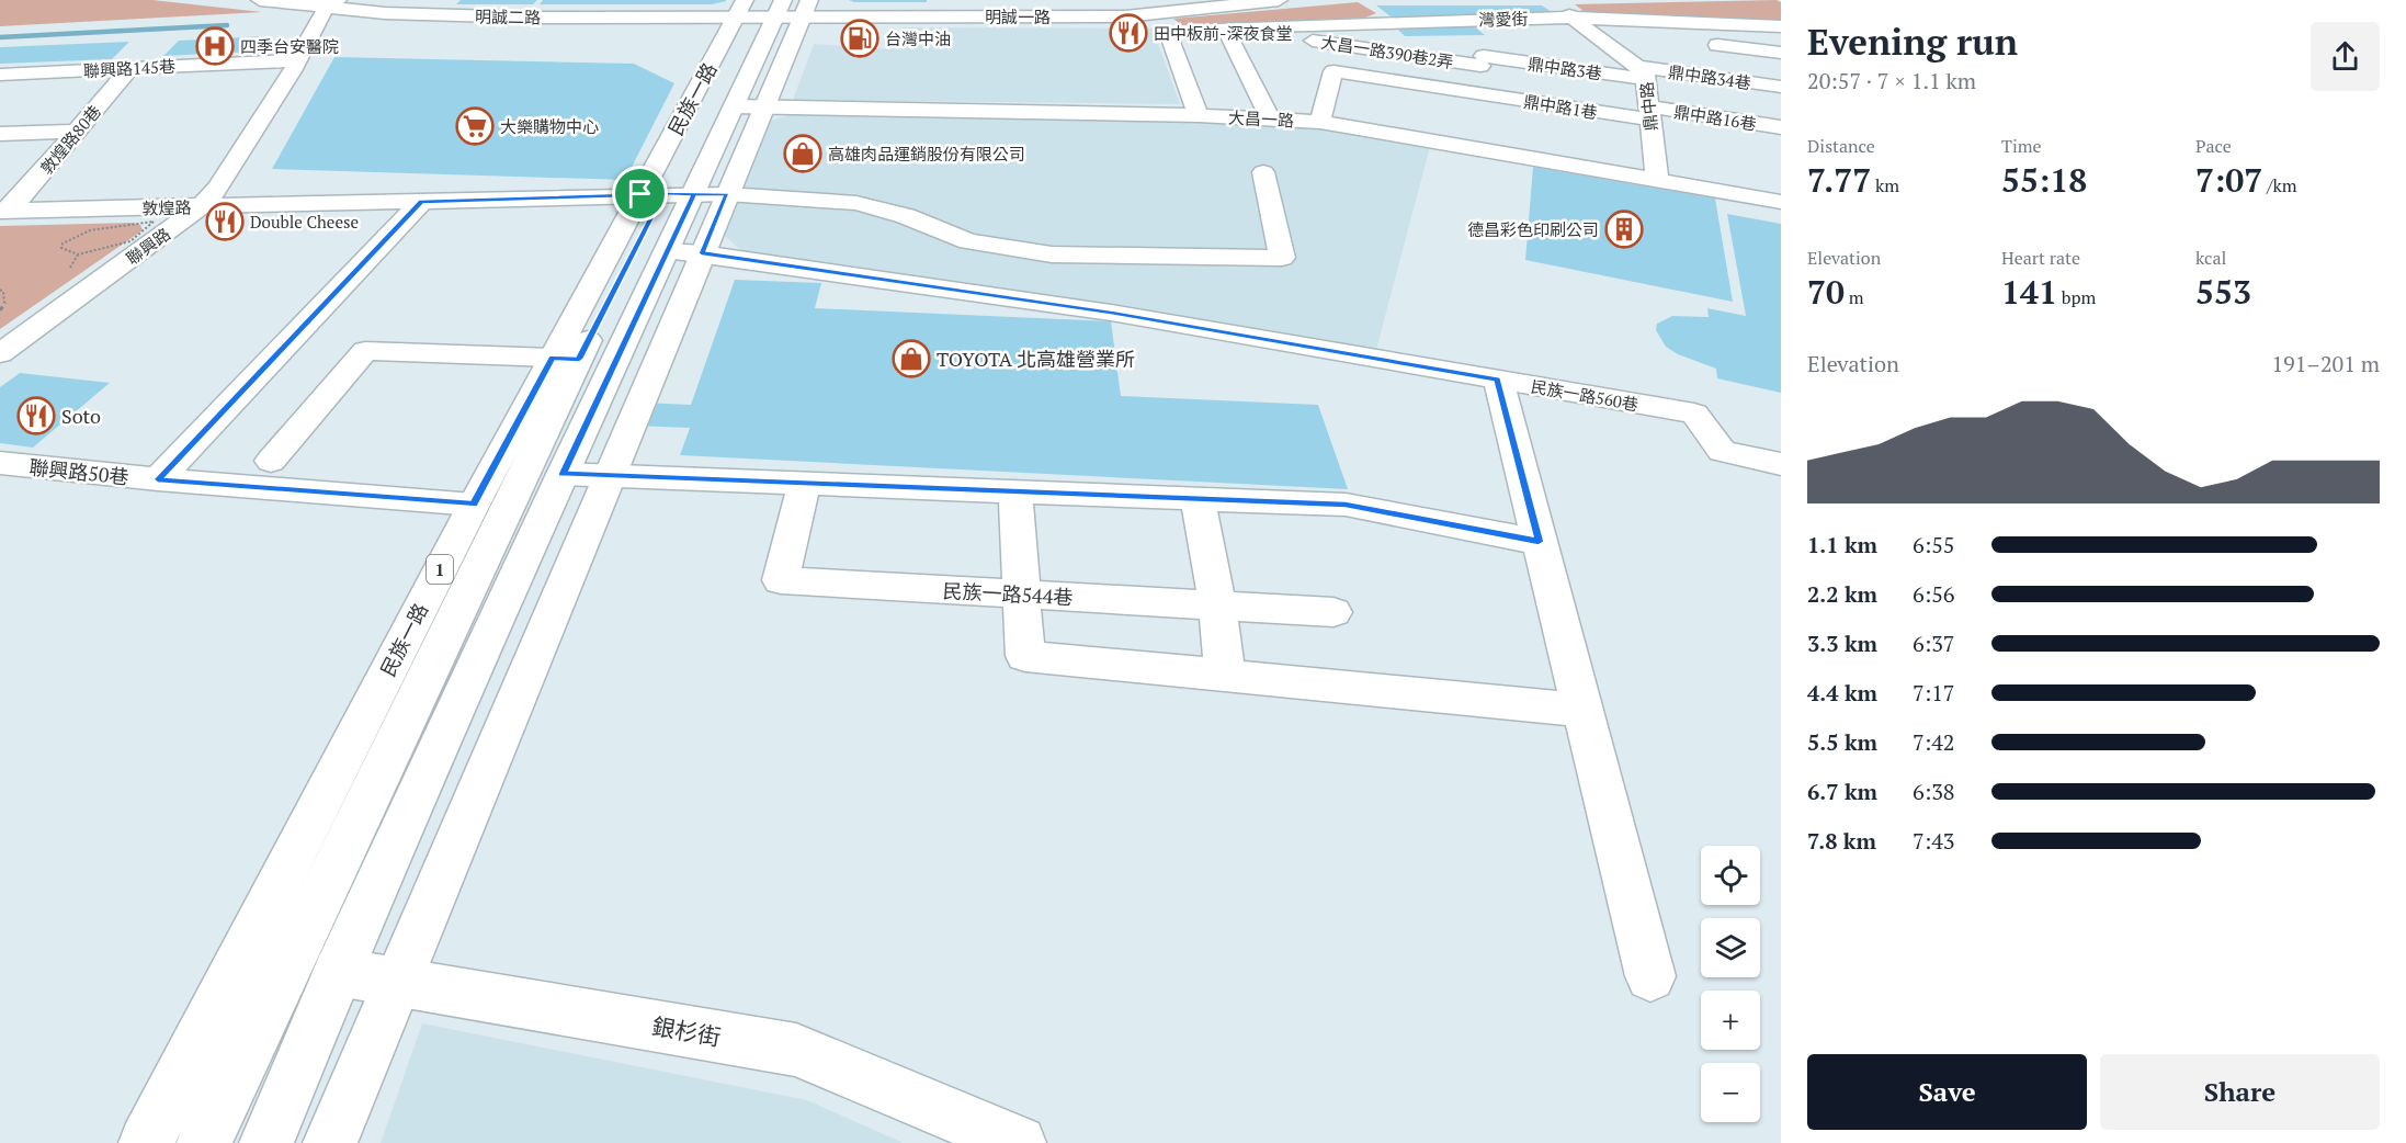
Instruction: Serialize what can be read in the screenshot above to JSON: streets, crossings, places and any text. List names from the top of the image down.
{
  "streets": {
    "street": [
      "明誠二路",
      "明誠一路",
      "灣愛街",
      "大昌一路390巷2弄",
      "聯興路145巷",
      "鼎中路3巷",
      "鼎中路34巷",
      "民族一路",
      "鼎中路1巷",
      "鼎中路",
      "鼎中路16巷",
      "大昌一路",
      "敦煌路80巷",
      "敦煌路",
      "聯興路",
      "民族一路560巷",
      "聯興路50巷",
      "1",
      "民族一路544巷",
      "銀杉街"
    ]
  },
  "crossings": [
    ["明誠二路", "明誠一路"],
    ["明誠二路", "民族一路"],
    ["明誠二路", "聯興路"],
    ["明誠一路", "民族一路"],
    ["灣愛街", "大昌一路390巷2弄"],
    ["灣愛街", "鼎中路"],
    ["灣愛街", "大昌一路"],
    ["大昌一路390巷2弄", "鼎中路3巷"],
    ["聯興路145巷", "敦煌路80巷"],
    ["聯興路145巷", "聯興路"],
    ["鼎中路3巷", "鼎中路34巷"],
    ["鼎中路3巷", "鼎中路"],
    ["鼎中路34巷", "鼎中路"],
    ["民族一路", "大昌一路"],
    ["民族一路", "敦煌路"],
    ["民族一路", "民族一路560巷"],
    ["民族一路", "聯興路50巷"],
    ["民族一路", "銀杉街"],
    ["鼎中路1巷", "鼎中路"],
    ["鼎中路1巷", "鼎中路16巷"],
    ["鼎中路1巷", "大昌一路"],
    ["鼎中路", "鼎中路16巷"],
    ["鼎中路", "大昌一路"],
    ["敦煌路80巷", "敦煌路"],
    ["敦煌路", "聯興路"]
  ],
  "places": {
    "restaurant": ["田中板前-深夜食堂", "Double Cheese", "Soto"],
    "fuel station": ["台灣中油"],
    "hospital": ["四季台安醫院"],
    "supermarket": ["大樂購物中心"],
    "shop": ["高雄肉品運銷股份有限公司", "TOYOTA 北高雄營業所"],
    "building": ["德昌彩色印刷公司"]
  },
  "page": {
    "heading": ["Evening run", "20:57 · 7 × 1.1 km"],
    "stats": [
      ["Distance", "7.77 km"],
      ["Time", "55:18"],
      ["Pace", "7:07 /km"],
      ["Elevation", "70 m"],
      ["Heart rate", "141 bpm"],
      ["kcal", "553"]
    ],
    "chart": ["Elevation", "191–201 m"],
    "list": [
      {
        "name": "1.1 km",
        "note": "6:55"
      },
      {
        "name": "2.2 km",
        "note": "6:56"
      },
      {
        "name": "3.3 km",
        "note": "6:37"
      },
      {
        "name": "4.4 km",
        "note": "7:17"
      },
      {
        "name": "5.5 km",
        "note": "7:42"
      },
      {
        "name": "6.7 km",
        "note": "6:38"
      },
      {
        "name": "7.8 km",
        "note": "7:43"
      }
    ],
    "map_buttons": ["+", "−"],
    "buttons": ["Save", "Share"]
  }
}
